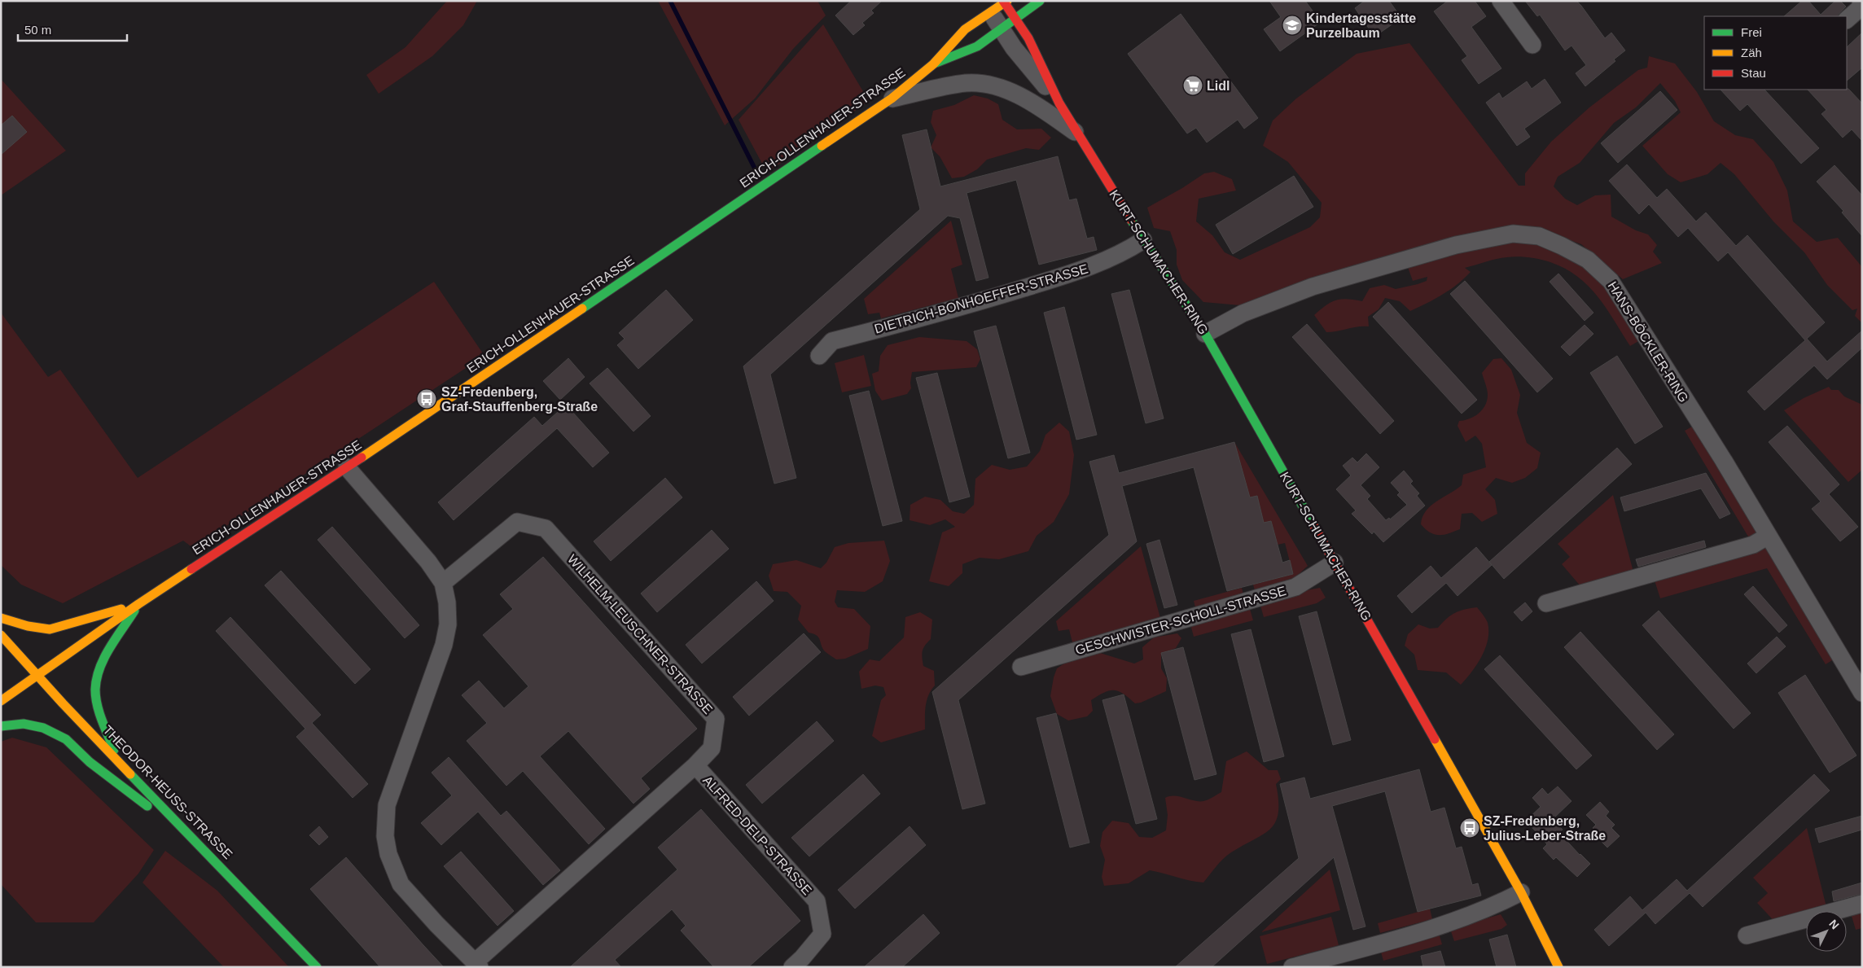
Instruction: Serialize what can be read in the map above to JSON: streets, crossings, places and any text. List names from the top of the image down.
{
  "streets": {
    "street": [
      "ERICH-OLLENHAUER-STRASSE",
      "KURT-SCHUMACHER-RING",
      "DIETRICH-BONHOEFFER-STRASSE",
      "HANS-BÖCKLER-RING",
      "GESCHWISTER-SCHOLL-STRASSE",
      "WILHELM-LEUSCHNER-STRASSE",
      "THEODOR-HEUSS-STRASSE",
      "ALFRED-DELP-STRASSE"
    ]
  },
  "crossings": [
    ["ERICH-OLLENHAUER-STRASSE", "KURT-SCHUMACHER-RING"],
    ["ERICH-OLLENHAUER-STRASSE", "THEODOR-HEUSS-STRASSE"],
    ["KURT-SCHUMACHER-RING", "DIETRICH-BONHOEFFER-STRASSE"],
    ["KURT-SCHUMACHER-RING", "HANS-BÖCKLER-RING"],
    ["KURT-SCHUMACHER-RING", "GESCHWISTER-SCHOLL-STRASSE"],
    ["WILHELM-LEUSCHNER-STRASSE", "ALFRED-DELP-STRASSE"]
  ],
  "places": {
    "school or university": ["Kindertagesstätte Purzelbaum"],
    "supermarket": ["Lidl"],
    "bus stop": ["SZ-Fredenberg, Graf-Stauffenberg-Straße", "SZ-Fredenberg, Julius-Leber-Straße"]
  },
  "legend": ["Frei", "Zäh", "Stau"],
  "scale_bar": "50 m",
  "north": "top right"
}
